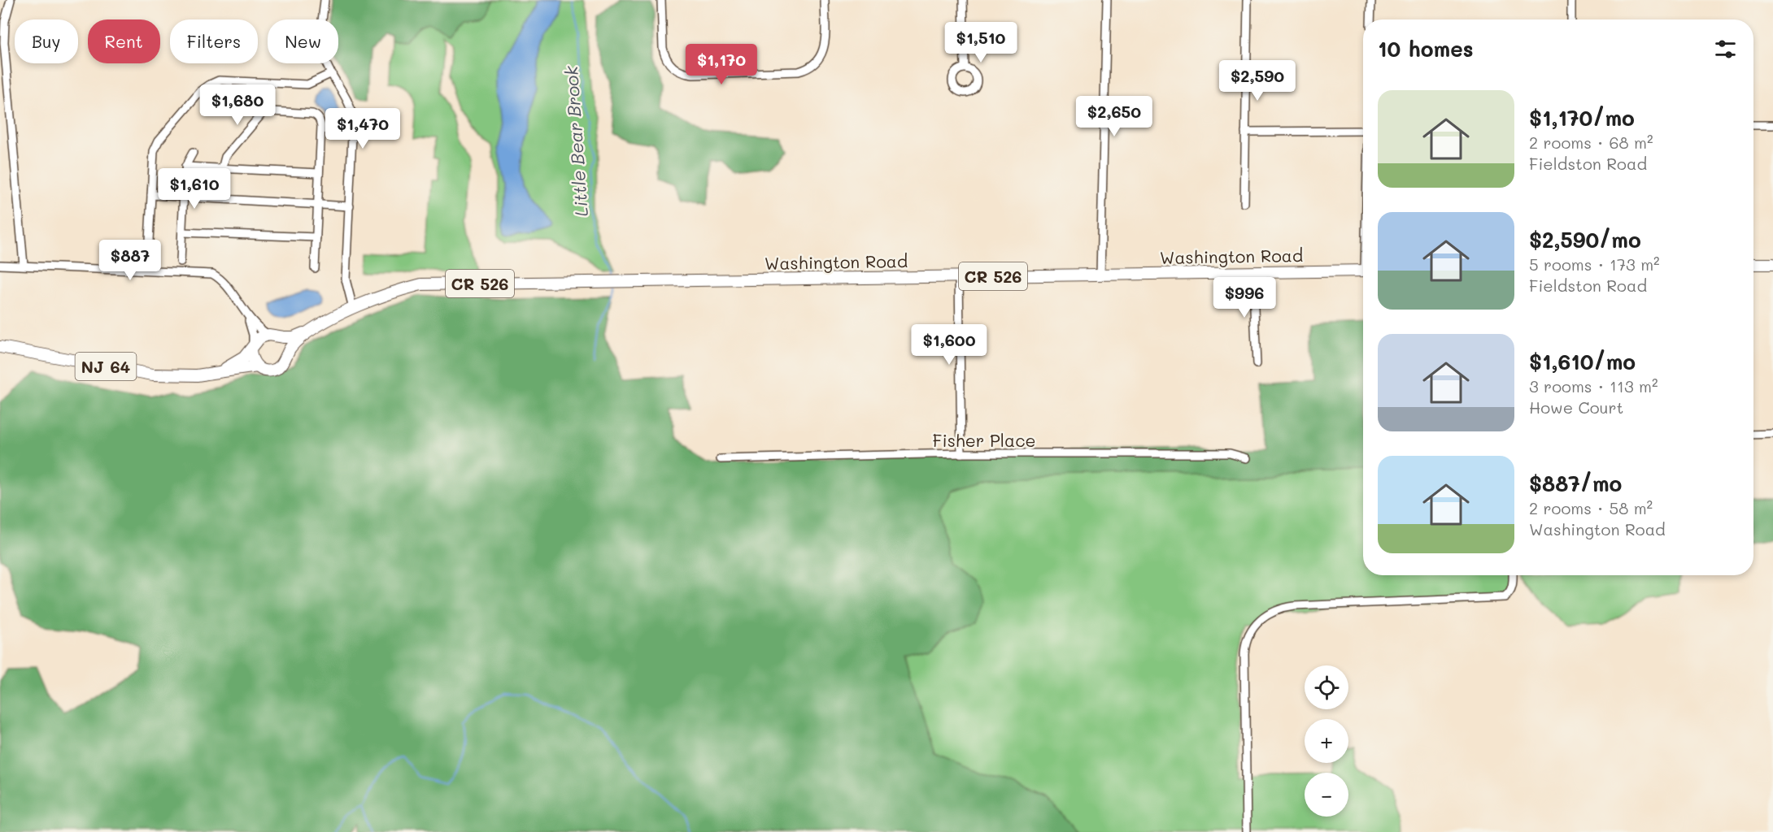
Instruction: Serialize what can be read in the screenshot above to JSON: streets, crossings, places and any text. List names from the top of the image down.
{
  "streets": {
    "main road": ["Washington Road", "CR 526", "NJ 64"],
    "street": ["Fisher Place"]
  },
  "crossings": [
    ["Washington Road", "NJ 64"]
  ],
  "water": ["Little Bear Brook"],
  "page": {
    "chip": [
      "Buy",
      "Rent",
      "Filters",
      "New"
    ],
    "heading": "10 homes",
    "price": [
      "$1,510",
      "$1,170",
      "$2,590",
      "$1,680",
      "$2,650",
      "$1,470",
      "$1,610",
      "$887",
      "$996",
      "$1,600"
    ],
    "list": [
      {
        "name": "$1,170/mo",
        "note": "2 rooms · 68 m² · Fieldston Road"
      },
      {
        "name": "$2,590/mo",
        "note": "5 rooms · 173 m² · Fieldston Road"
      },
      {
        "name": "$1,610/mo",
        "note": "3 rooms · 113 m² · Howe Court"
      },
      {
        "name": "$887/mo",
        "note": "2 rooms · 58 m² · Washington Road"
      }
    ],
    "map_buttons": ["+", "−"]
  }
}
